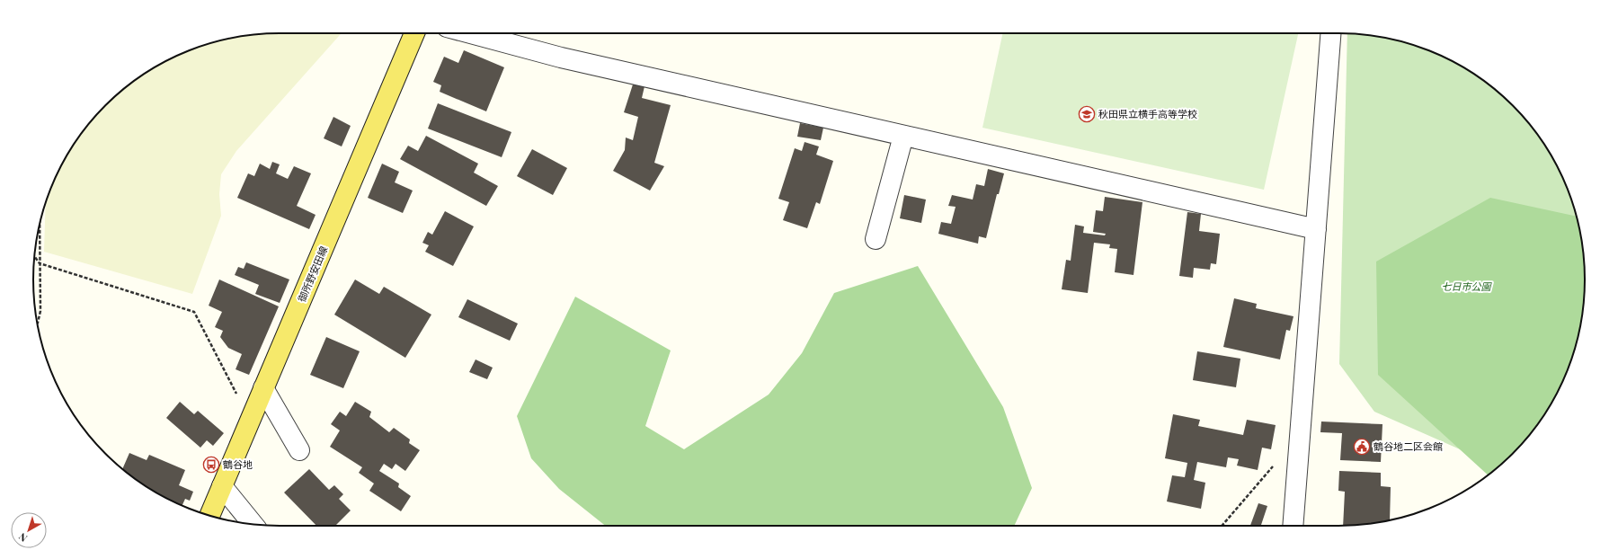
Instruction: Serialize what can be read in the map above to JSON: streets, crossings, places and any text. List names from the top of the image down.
{
  "streets": {
    "main road": ["御所野安田線"]
  },
  "parks": ["七日市公園"],
  "places": {
    "school or university": ["秋田県立横手高等学校"],
    "public building": ["鶴谷地二区会館"],
    "bus stop": ["鶴谷地"]
  },
  "north": "bottom left"
}
